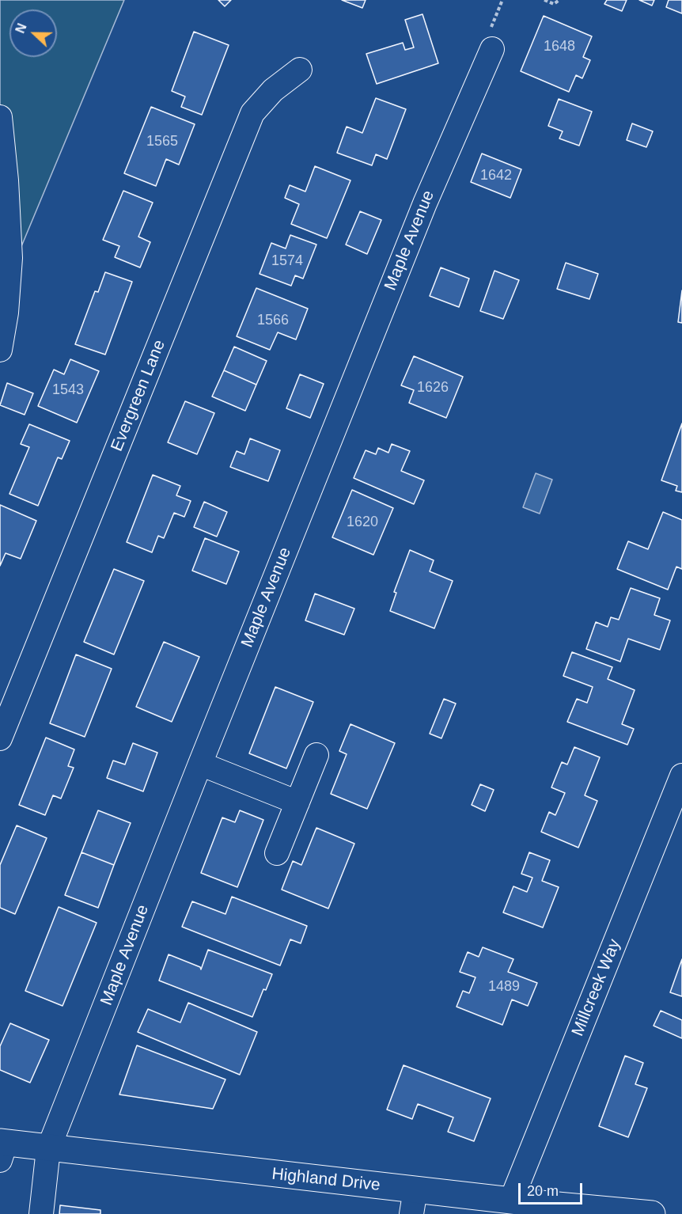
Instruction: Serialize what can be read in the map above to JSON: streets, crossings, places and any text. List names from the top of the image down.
{
  "streets": {
    "main road": ["Highland Drive"],
    "street": ["Maple Avenue", "Evergreen Lane", "Millcreek Way"]
  },
  "crossings": [
    ["Maple Avenue", "Highland Drive"],
    ["Millcreek Way", "Highland Drive"]
  ],
  "house_numbers": [
    "1648",
    "1565",
    "1642",
    "1574",
    "1566",
    "1626",
    "1543",
    "1620",
    "1489"
  ],
  "scale_bar": "20 m",
  "north": "left"
}
